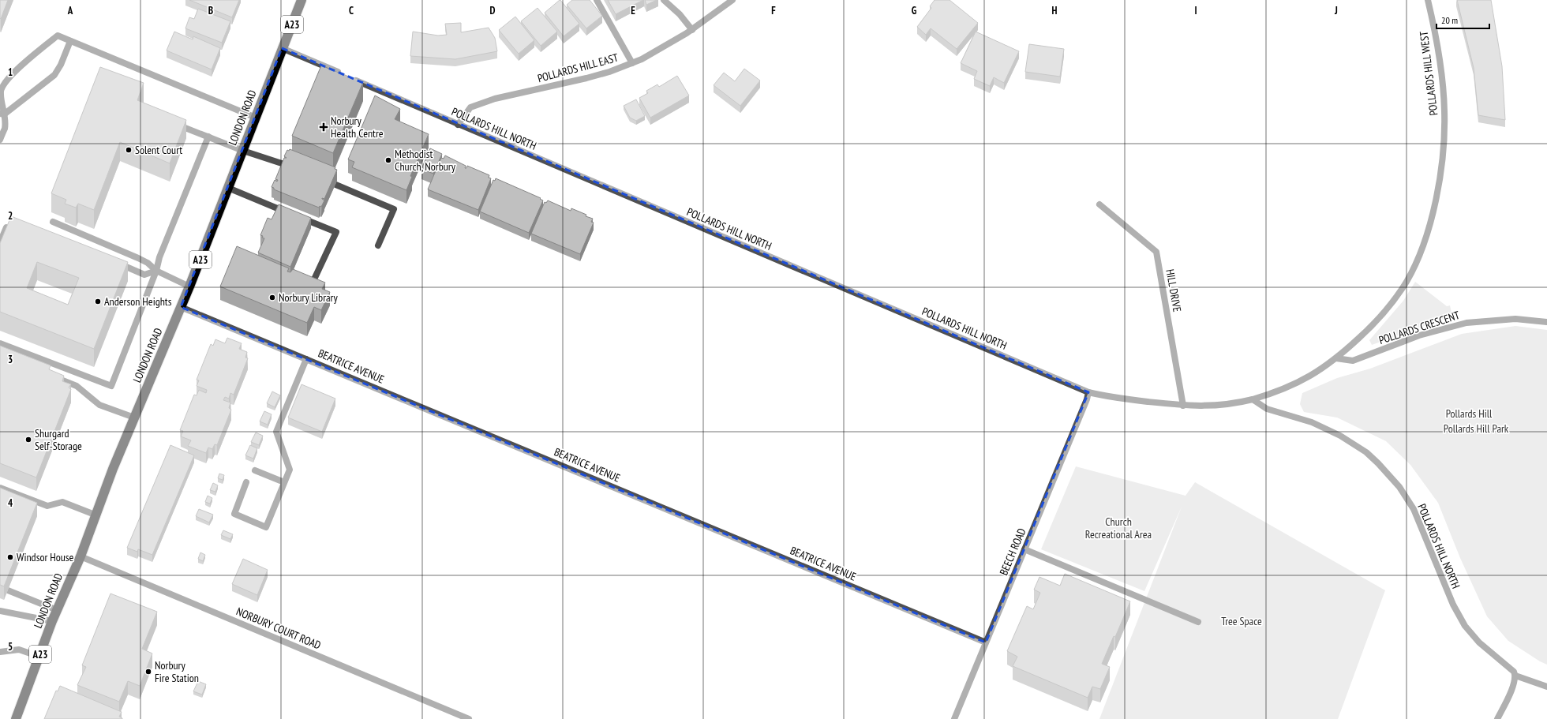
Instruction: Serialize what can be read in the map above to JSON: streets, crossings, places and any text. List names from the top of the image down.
{
  "streets": {
    "highway": ["A23", "LONDON ROAD"],
    "street": [
      "POLLARDS HILL EAST",
      "POLLARDS HILL WEST",
      "POLLARDS HILL NORTH",
      "HILL DRIVE",
      "POLLARDS CRESCENT",
      "BEATRICE AVENUE",
      "BEECH ROAD",
      "NORBURY COURT ROAD"
    ]
  },
  "crossings": [
    ["POLLARDS HILL EAST", "POLLARDS HILL NORTH"],
    ["POLLARDS HILL WEST", "POLLARDS HILL NORTH"],
    ["POLLARDS HILL WEST", "POLLARDS CRESCENT"],
    ["LONDON ROAD", "POLLARDS HILL NORTH"],
    ["LONDON ROAD", "BEATRICE AVENUE"],
    ["LONDON ROAD", "NORBURY COURT ROAD"],
    ["POLLARDS HILL NORTH", "HILL DRIVE"],
    ["POLLARDS HILL NORTH", "BEECH ROAD"],
    ["BEATRICE AVENUE", "BEECH ROAD"]
  ],
  "parks": [
    "Pollards Hill",
    "Pollards Hill Park",
    "Church Recreational Area",
    "Tree Space"
  ],
  "places": {
    "health": ["Norbury Health Centre"],
    "other": [
      "Solent Court",
      "Methodist Church, Norbury",
      "Norbury Library",
      "Anderson Heights",
      "Shurgard Self-Storage",
      "Windsor House",
      "Norbury Fire Station"
    ]
  },
  "scale_bar": "20 m",
  "grid": {
    "columns": [
      "A",
      "B",
      "C",
      "D",
      "E",
      "F",
      "G",
      "H",
      "I",
      "J"
    ],
    "rows": [
      "1",
      "2",
      "3",
      "4",
      "5"
    ]
  }
}
